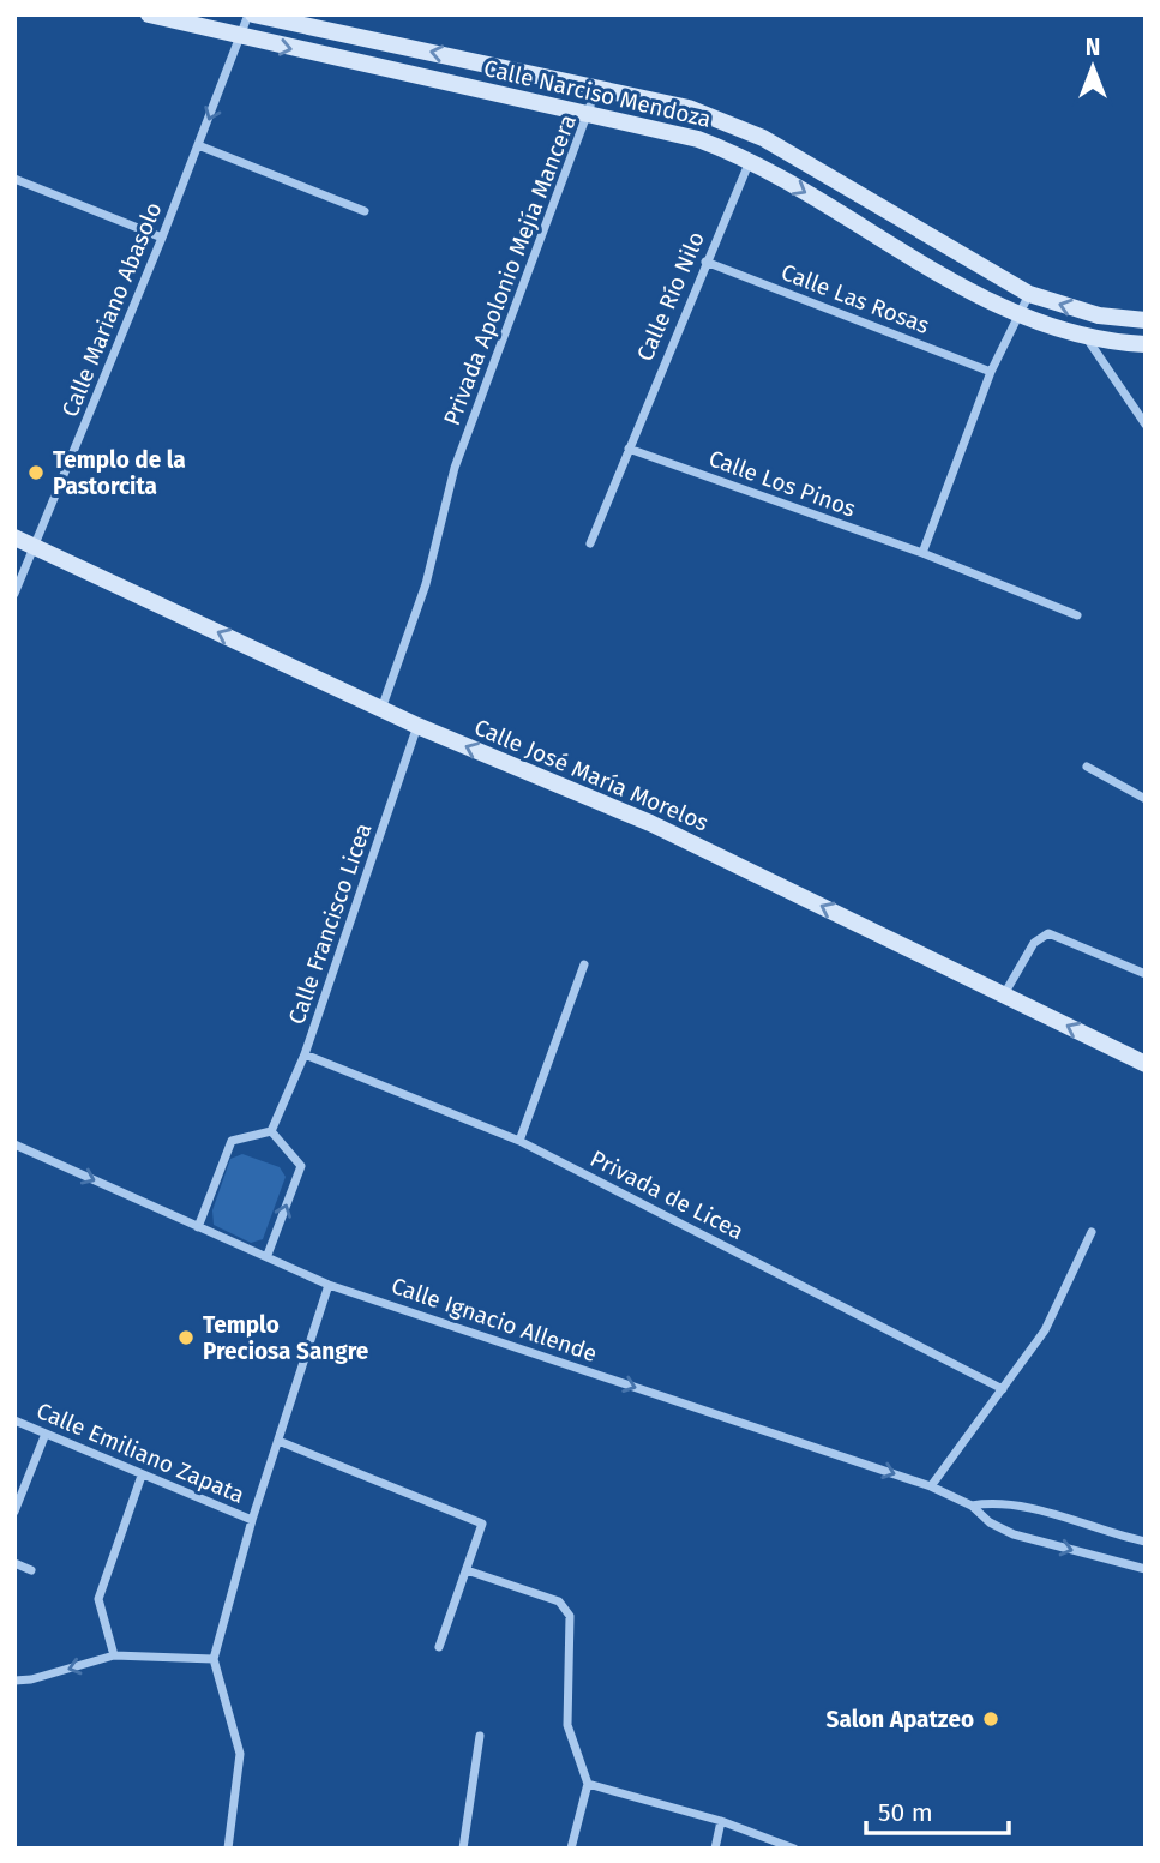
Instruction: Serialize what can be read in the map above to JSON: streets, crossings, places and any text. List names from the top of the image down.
{
  "streets": {
    "street": [
      "Calle Narciso Mendoza",
      "Privada Apolonio Mejía Mancera",
      "Calle Río Nilo",
      "Calle Las Rosas",
      "Calle Mariano Abasolo",
      "Calle Los Pinos",
      "Calle José María Morelos",
      "Calle Francisco Licea",
      "Privada de Licea",
      "Calle Ignacio Allende",
      "Calle Emiliano Zapata"
    ]
  },
  "crossings": [
    ["Calle Narciso Mendoza", "Privada Apolonio Mejía Mancera"],
    ["Calle Narciso Mendoza", "Calle Río Nilo"],
    ["Calle Narciso Mendoza", "Calle Mariano Abasolo"],
    ["Privada Apolonio Mejía Mancera", "Calle José María Morelos"],
    ["Calle Río Nilo", "Calle Las Rosas"],
    ["Calle Río Nilo", "Calle Los Pinos"],
    ["Calle Mariano Abasolo", "Calle José María Morelos"],
    ["Calle José María Morelos", "Calle Francisco Licea"],
    ["Calle Francisco Licea", "Privada de Licea"]
  ],
  "one_way": ["Calle José María Morelos", "Calle Ignacio Allende"],
  "places": ["Templo de la Pastorcita", "Templo Preciosa Sangre", "Salon Apatzeo"],
  "scale_bar": "50 m",
  "north": "top"
}
